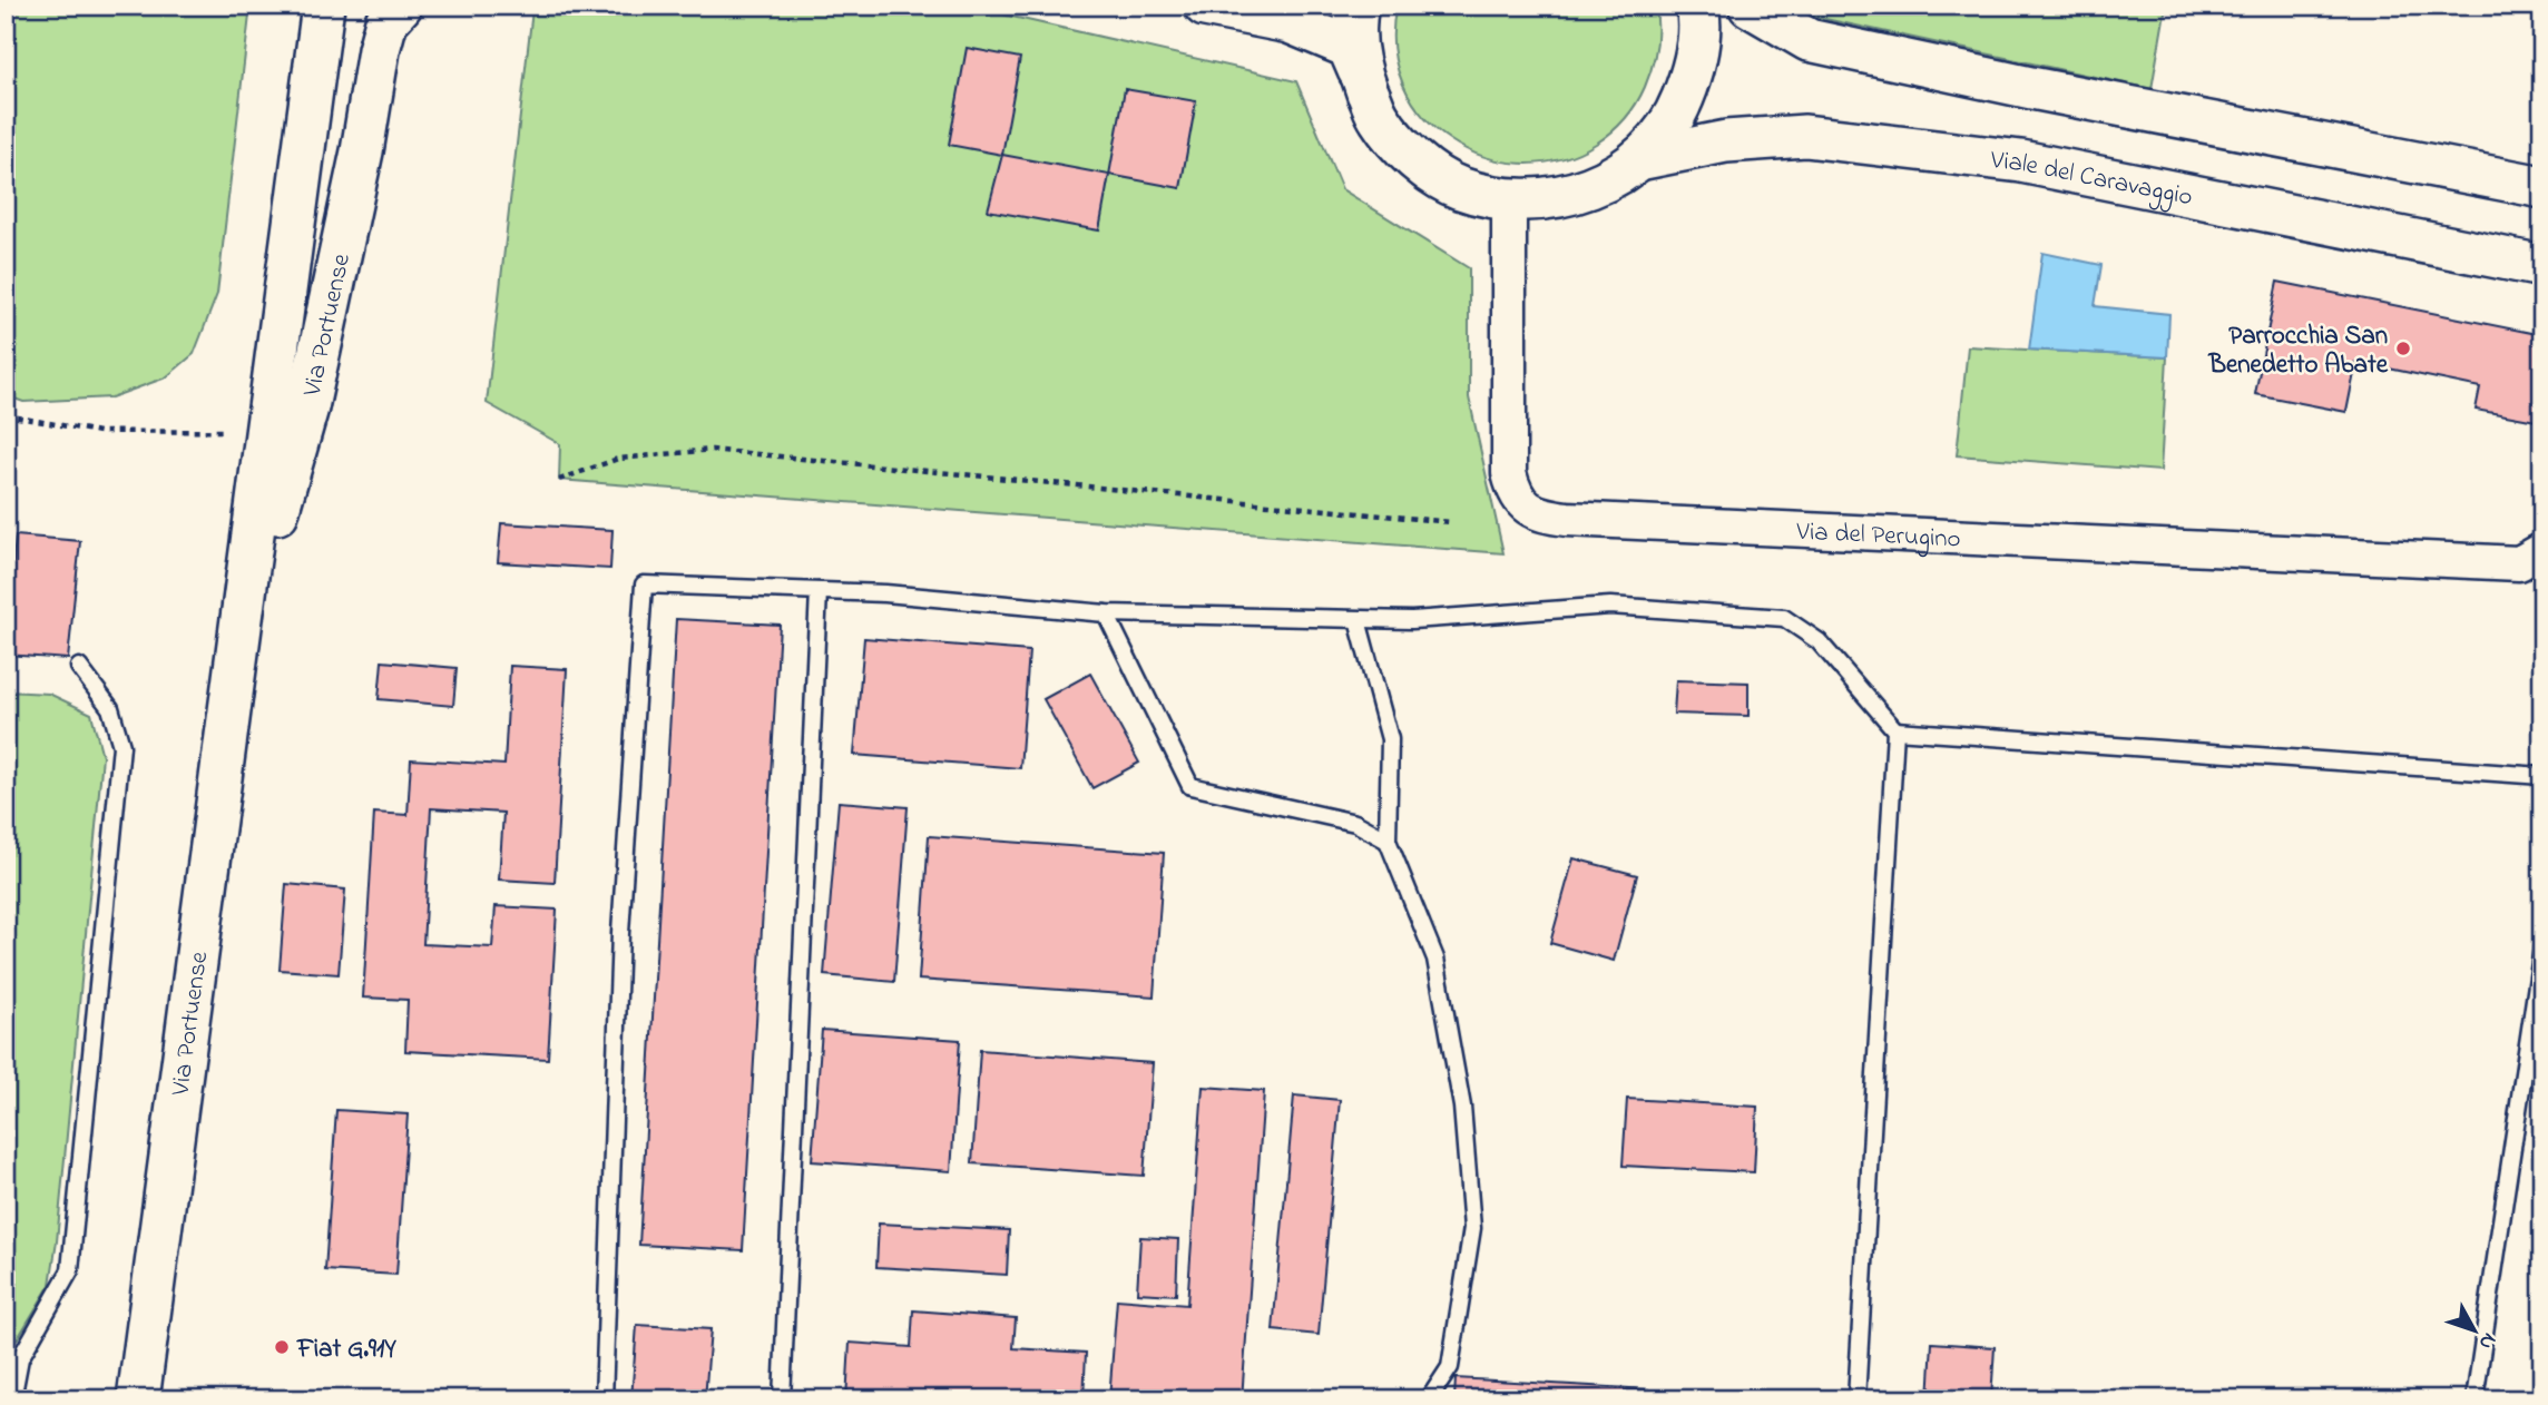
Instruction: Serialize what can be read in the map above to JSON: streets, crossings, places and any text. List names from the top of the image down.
{
  "streets": {
    "street": ["Viale del Caravaggio", "Via Portuense", "Via del Perugino"]
  },
  "places": ["Parrocchia San Benedetto Abate", "Fiat G.91Y"],
  "north": "bottom right"
}
